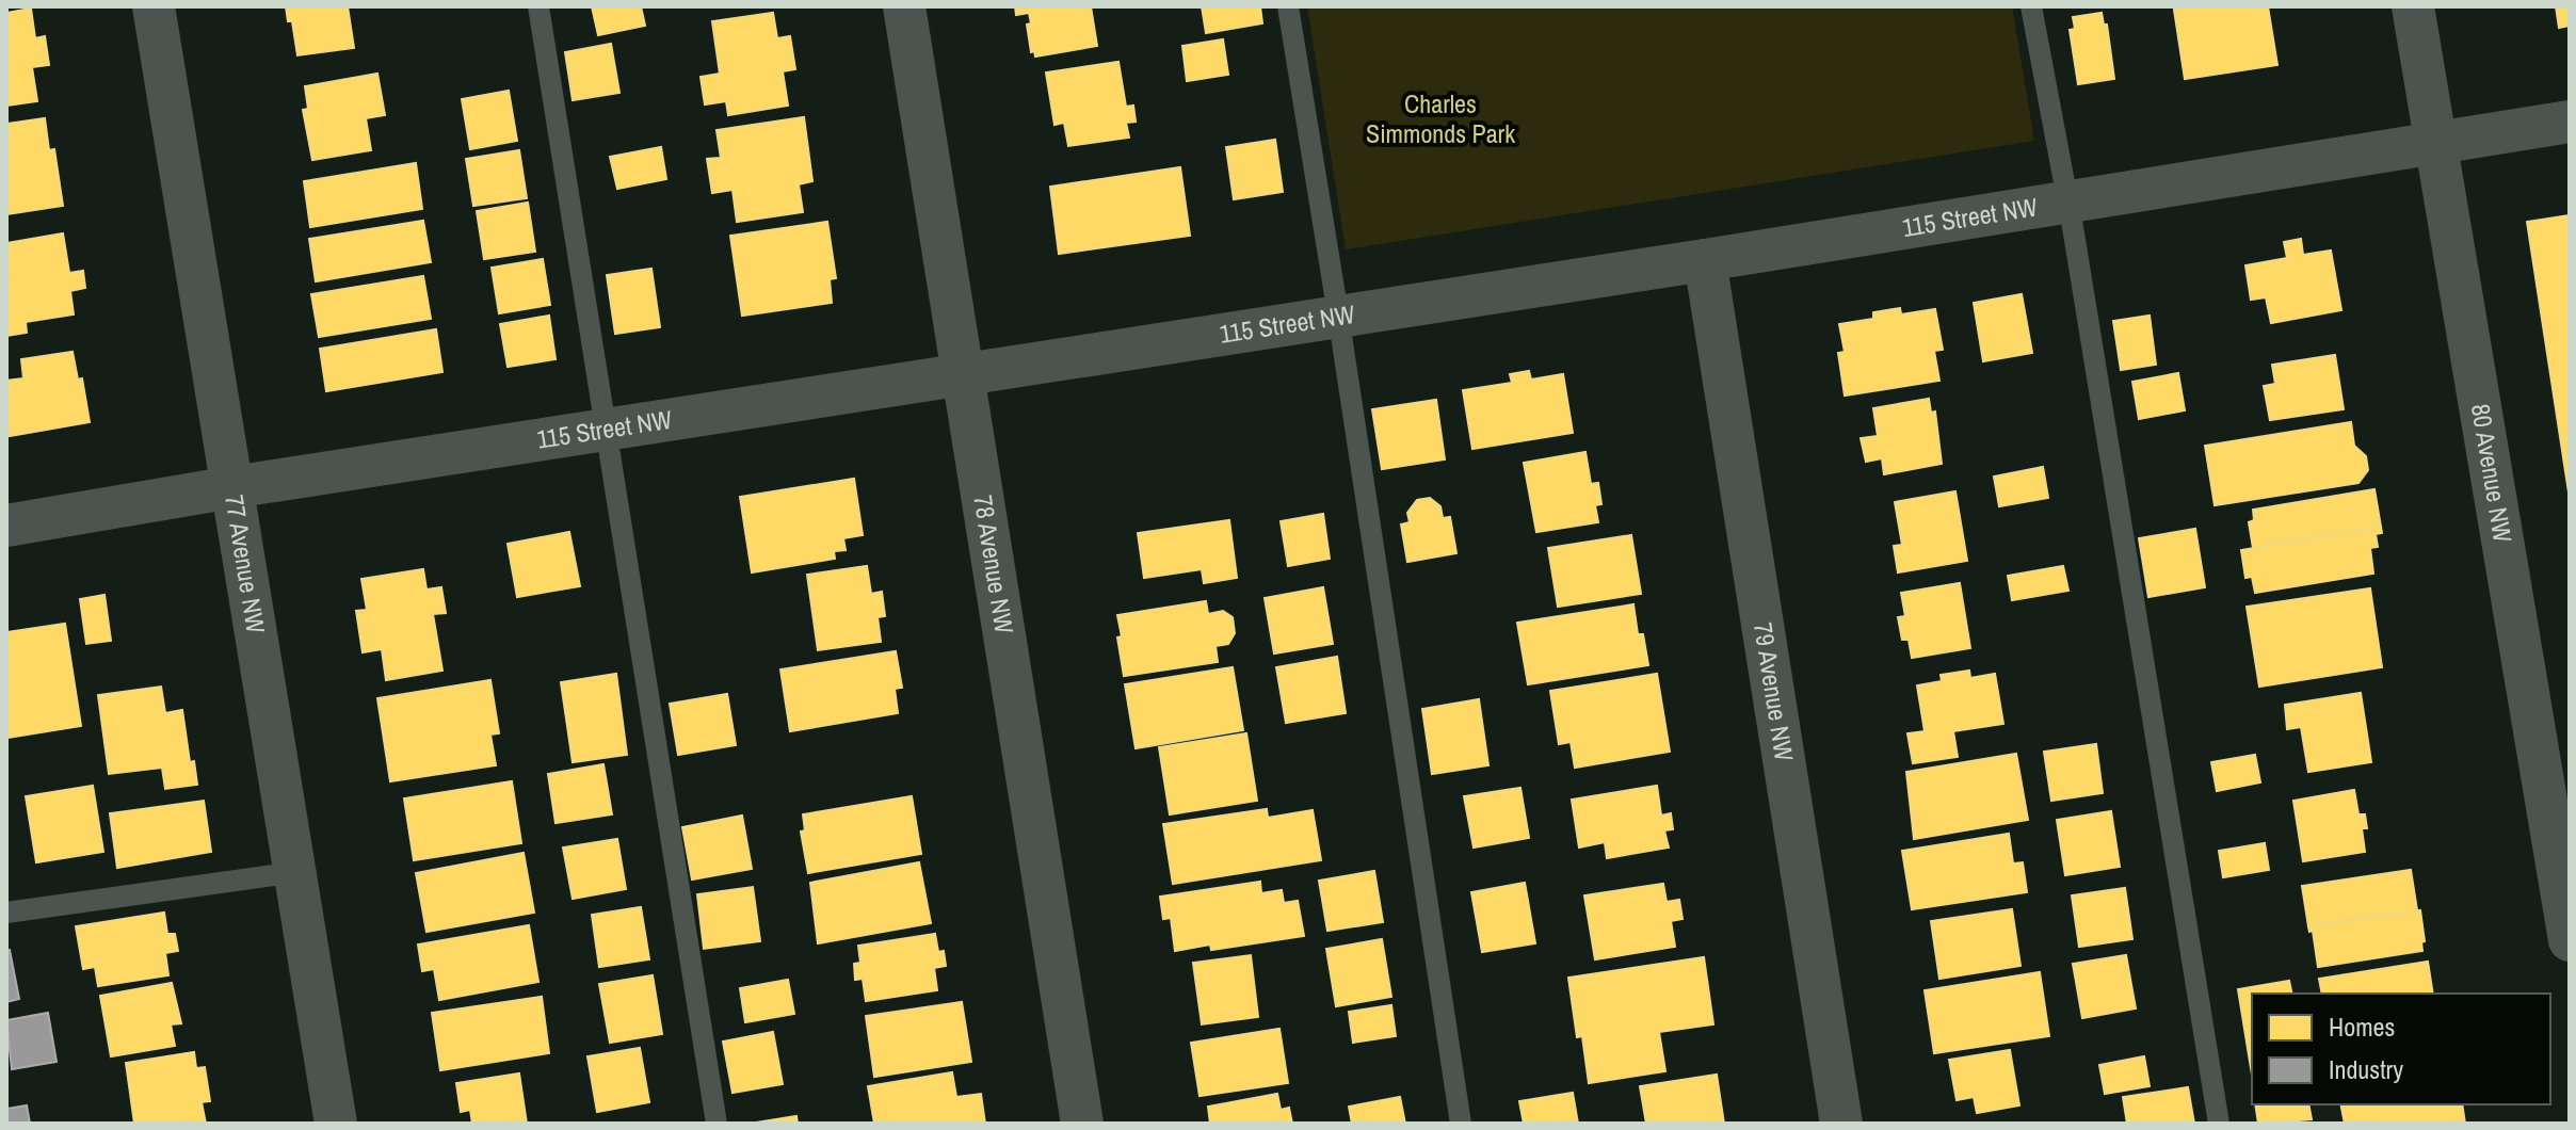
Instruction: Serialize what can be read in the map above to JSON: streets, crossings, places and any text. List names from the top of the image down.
{
  "streets": {
    "street": [
      "115 Street NW",
      "80 Avenue NW",
      "77 Avenue NW",
      "78 Avenue NW",
      "79 Avenue NW"
    ]
  },
  "crossings": [
    ["115 Street NW", "80 Avenue NW"],
    ["115 Street NW", "77 Avenue NW"],
    ["115 Street NW", "78 Avenue NW"],
    ["115 Street NW", "79 Avenue NW"]
  ],
  "parks": ["Charles Simmonds Park"],
  "legend": ["Homes", "Industry"]
}
